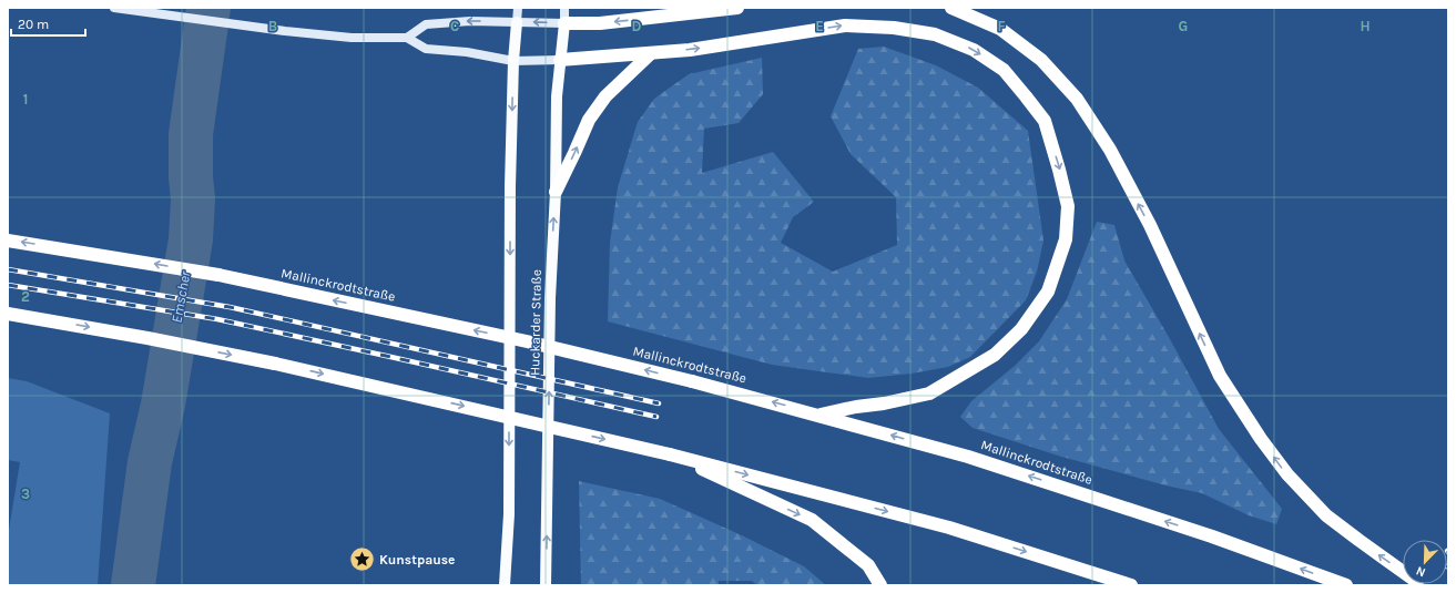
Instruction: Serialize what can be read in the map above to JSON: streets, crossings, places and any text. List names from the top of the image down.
{
  "streets": {
    "highway": ["Mallinckrodtstraße"],
    "main road": ["Huckarder Straße"]
  },
  "water": ["Emscher"],
  "places": {
    "place": ["Kunstpause"]
  },
  "scale_bar": "20 m",
  "north": "bottom left",
  "grid": {
    "columns": [
      "B",
      "C",
      "D",
      "E",
      "F",
      "G",
      "H"
    ],
    "rows": ["1", "2", "3"]
  }
}
